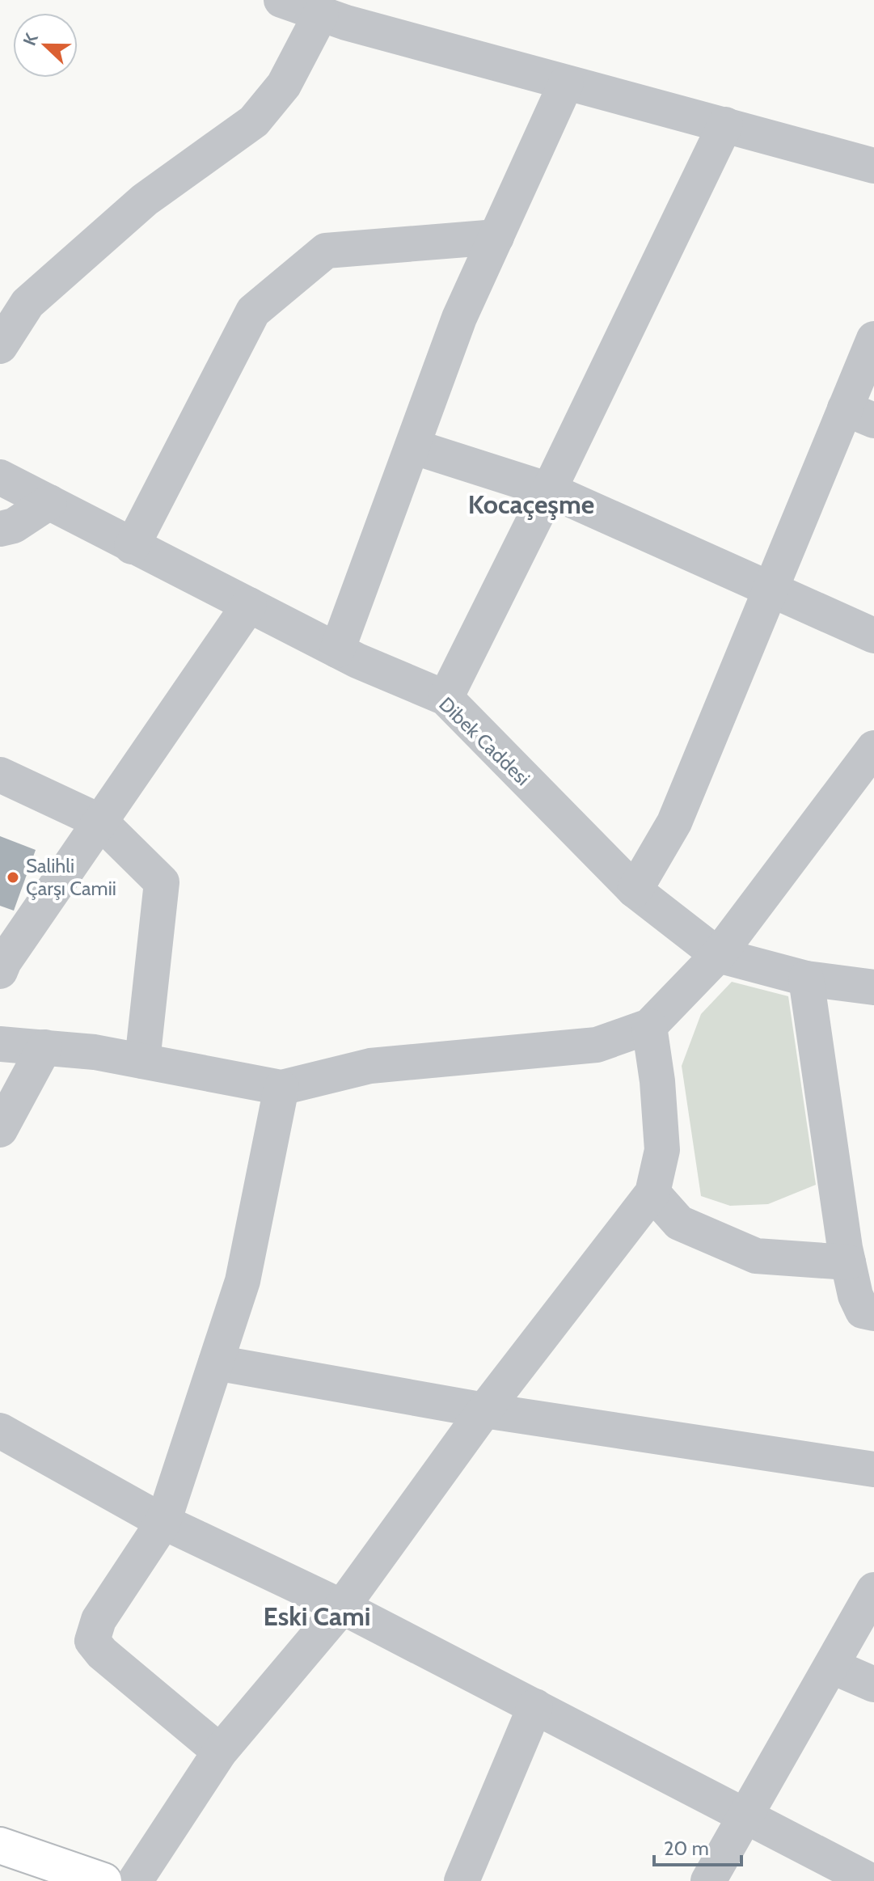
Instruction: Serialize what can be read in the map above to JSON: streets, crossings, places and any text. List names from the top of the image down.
{
  "streets": {
    "street": ["Dibek Caddesi"]
  },
  "districts": ["Kocaçeşme", "Eski Cami"],
  "places": ["Salihli Çarşı Camii"],
  "scale_bar": "20 m",
  "north": "left"
}
